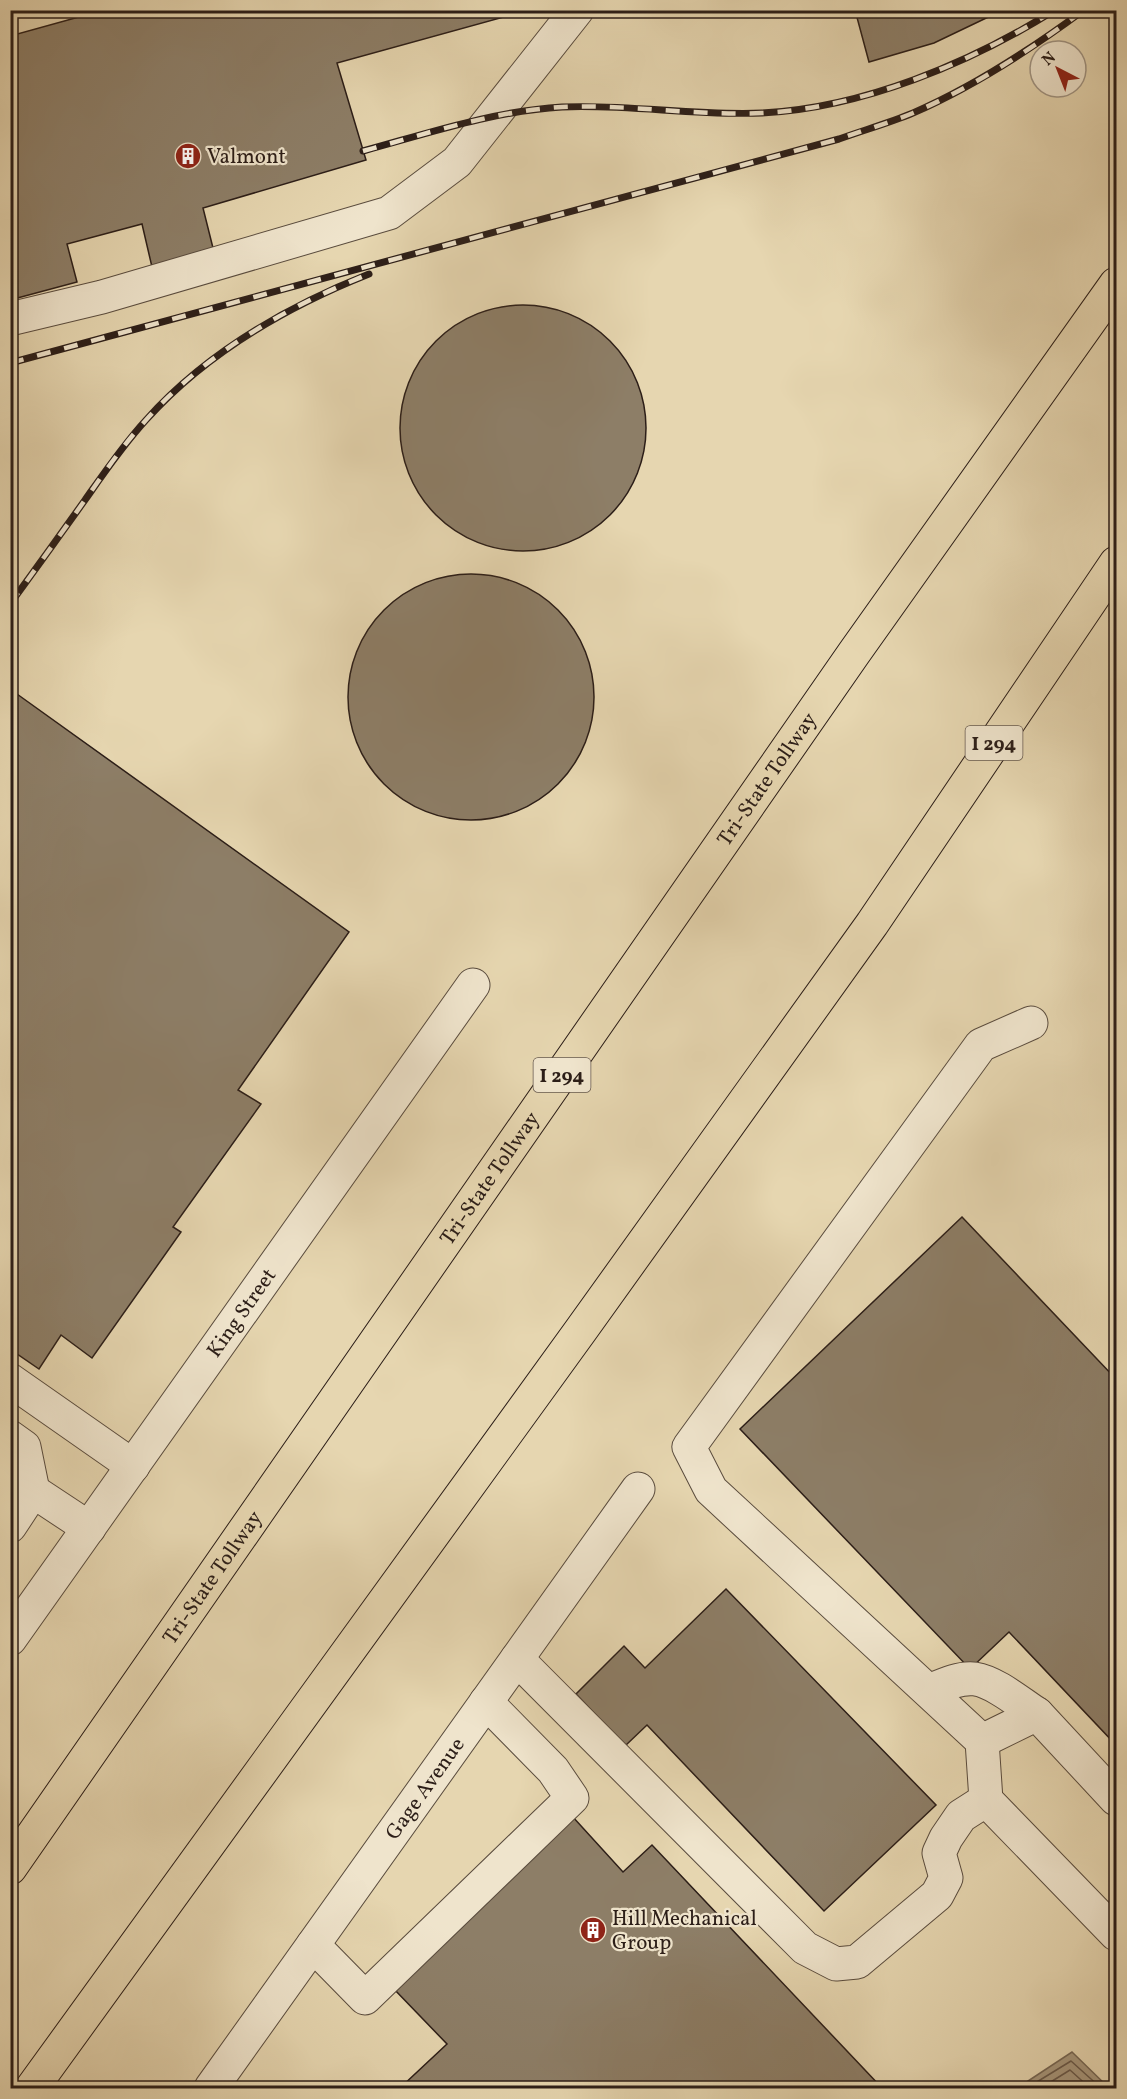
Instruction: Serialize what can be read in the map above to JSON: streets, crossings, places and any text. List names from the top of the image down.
{
  "streets": {
    "highway": ["I 294", "Tri-State Tollway"],
    "street": ["King Street", "Gage Avenue"]
  },
  "places": {
    "building": ["Valmont", "Hill Mechanical Group"]
  },
  "north": "top left"
}
